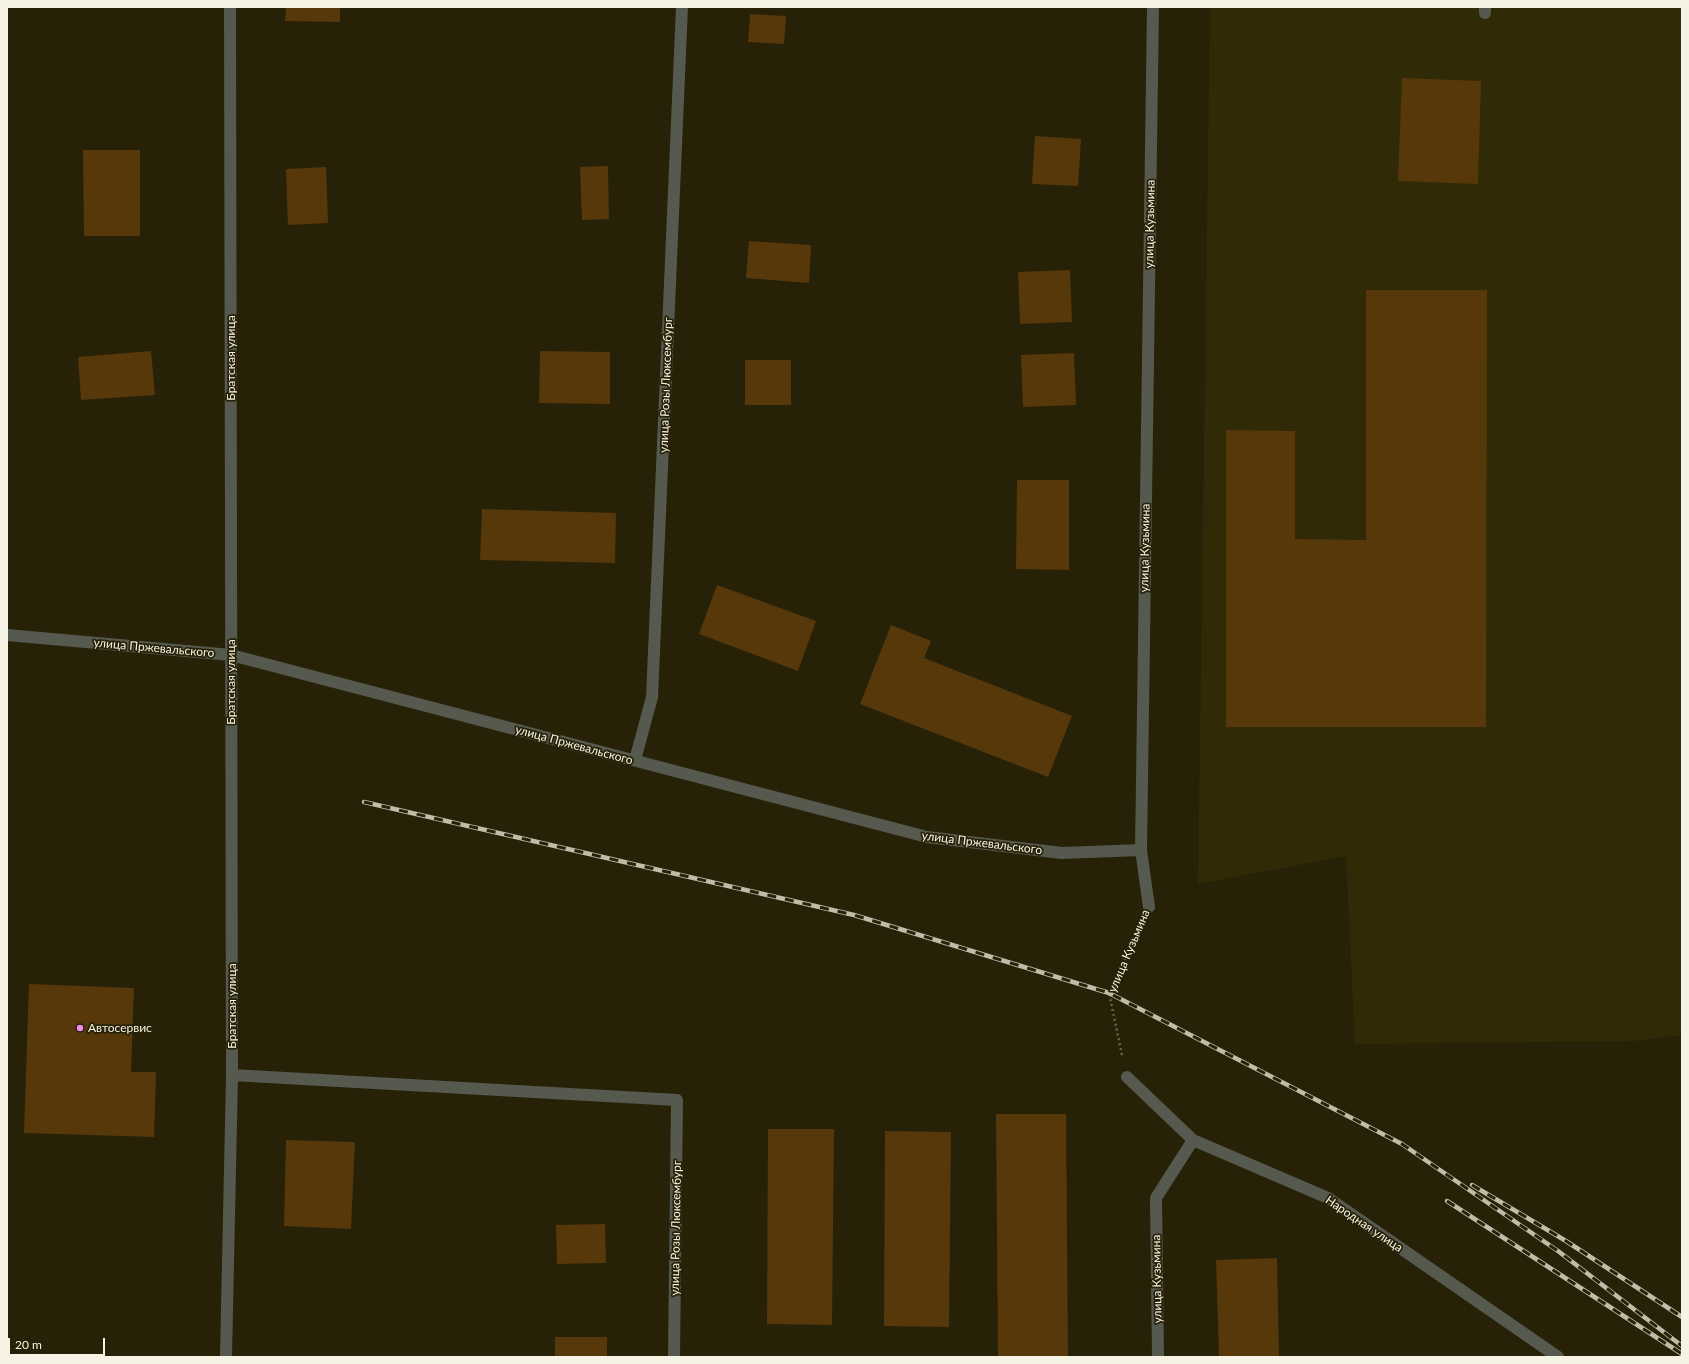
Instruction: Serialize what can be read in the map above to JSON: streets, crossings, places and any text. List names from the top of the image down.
{
  "streets": {
    "street": [
      "улица Кузьмина",
      "Братская улица",
      "улица Розы Люксембург",
      "улица Пржевальского",
      "Народная улица"
    ]
  },
  "crossings": [
    ["улица Кузьмина", "улица Пржевальского"],
    ["улица Кузьмина", "Народная улица"],
    ["Братская улица", "улица Розы Люксембург"],
    ["Братская улица", "улица Пржевальского"],
    ["улица Розы Люксембург", "улица Пржевальского"]
  ],
  "places": ["Автосервис"],
  "scale_bar": "20 m"
}
